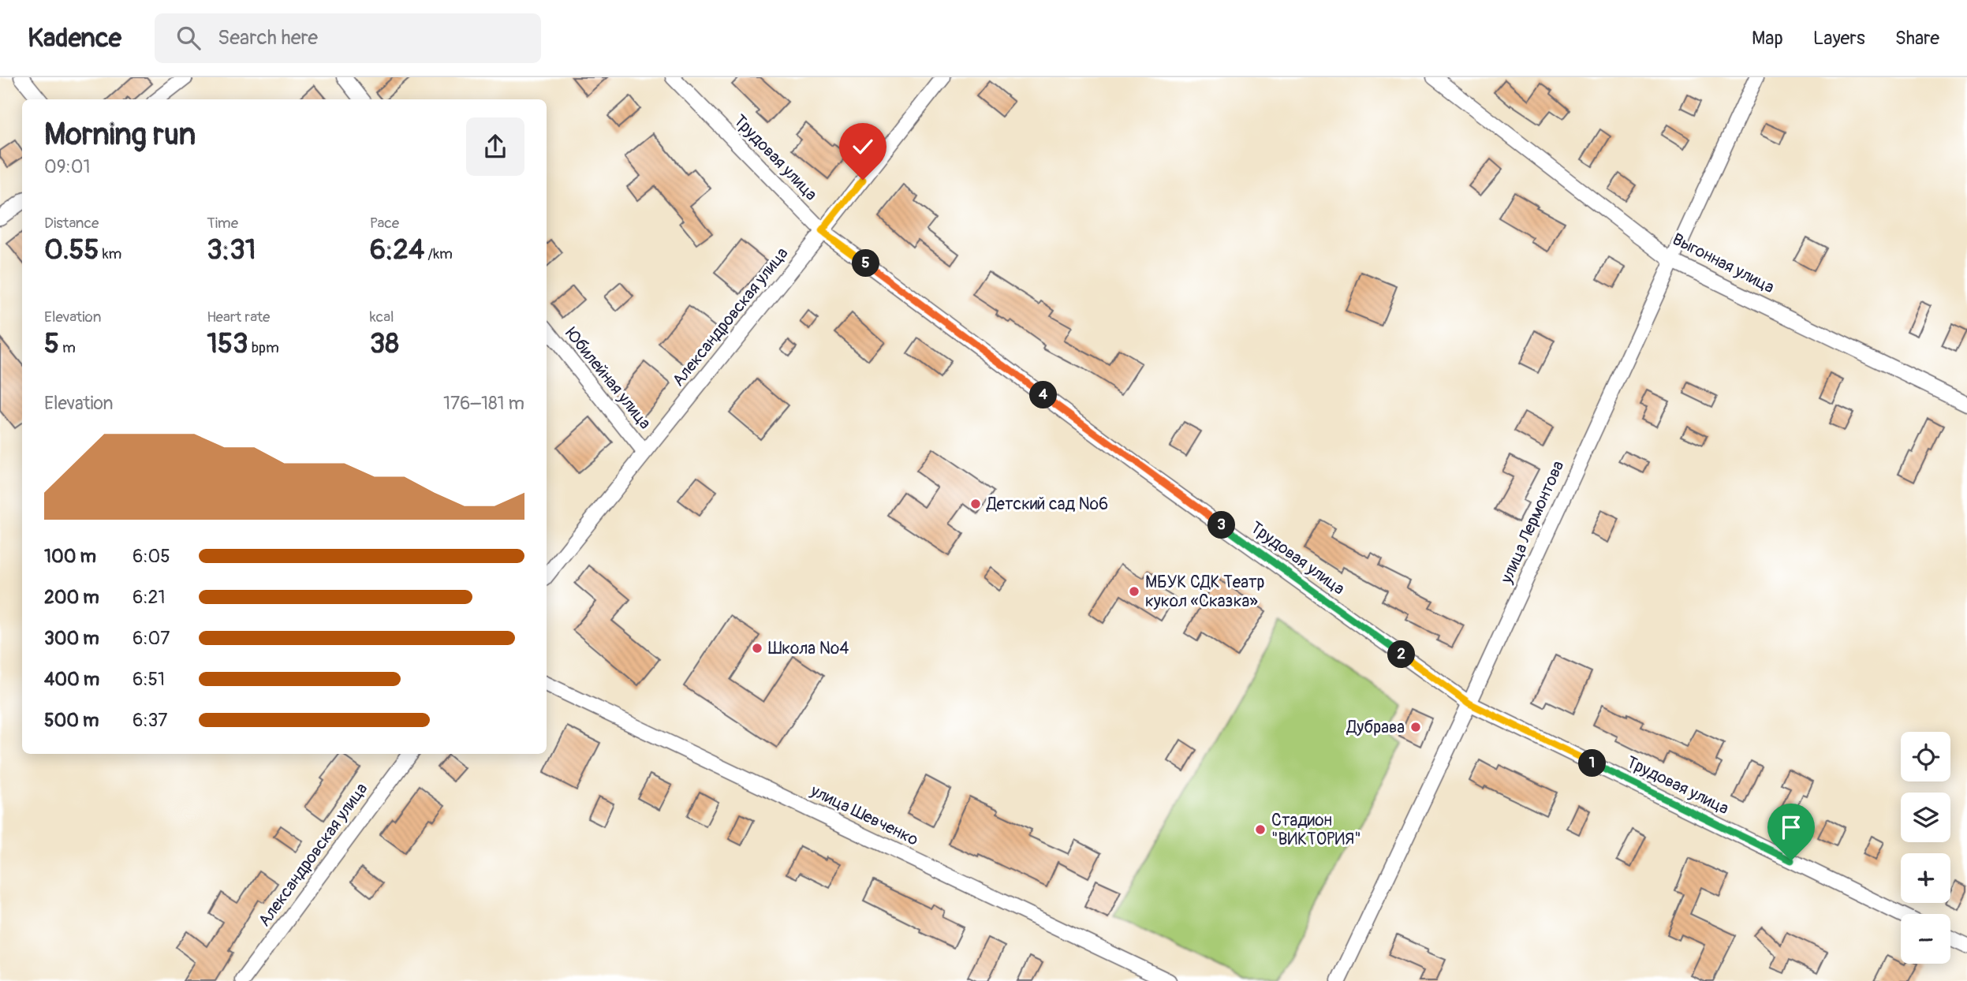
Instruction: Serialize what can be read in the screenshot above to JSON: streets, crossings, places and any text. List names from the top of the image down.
{
  "streets": {
    "street": [
      "Трудовая улица",
      "Выгонная улица",
      "Александровская улица",
      "Юбилейная улица",
      "улица Лермонтова",
      "улица Шевченко"
    ]
  },
  "crossings": [
    ["Трудовая улица", "Александровская улица"],
    ["Трудовая улица", "улица Лермонтова"],
    ["Выгонная улица", "улица Лермонтова"],
    ["Александровская улица", "Юбилейная улица"]
  ],
  "places": [
    "Детский сад №6",
    "МБУК СДК Театр кукол «Сказка»",
    "Школа №4",
    "Дубрава",
    "Стадион \"ВИКТОРИЯ\""
  ],
  "page": {
    "header": "Kadence",
    "search": "Search here",
    "nav": ["Map", "Layers", "Share"],
    "heading": ["Morning run", "09:01"],
    "stats": [
      ["Distance", "0.55 km"],
      ["Time", "3:31"],
      ["Pace", "6:24 /km"],
      ["Elevation", "5 m"],
      ["Heart rate", "153 bpm"],
      ["kcal", "38"]
    ],
    "pins": [
      "5",
      "4",
      "3",
      "2",
      "1"
    ],
    "chart": ["Elevation", "176–181 m"],
    "list": [
      {
        "name": "100 m",
        "note": "6:05"
      },
      {
        "name": "200 m",
        "note": "6:21"
      },
      {
        "name": "300 m",
        "note": "6:07"
      },
      {
        "name": "400 m",
        "note": "6:51"
      },
      {
        "name": "500 m",
        "note": "6:37"
      }
    ],
    "map_buttons": ["+", "−"]
  }
}
